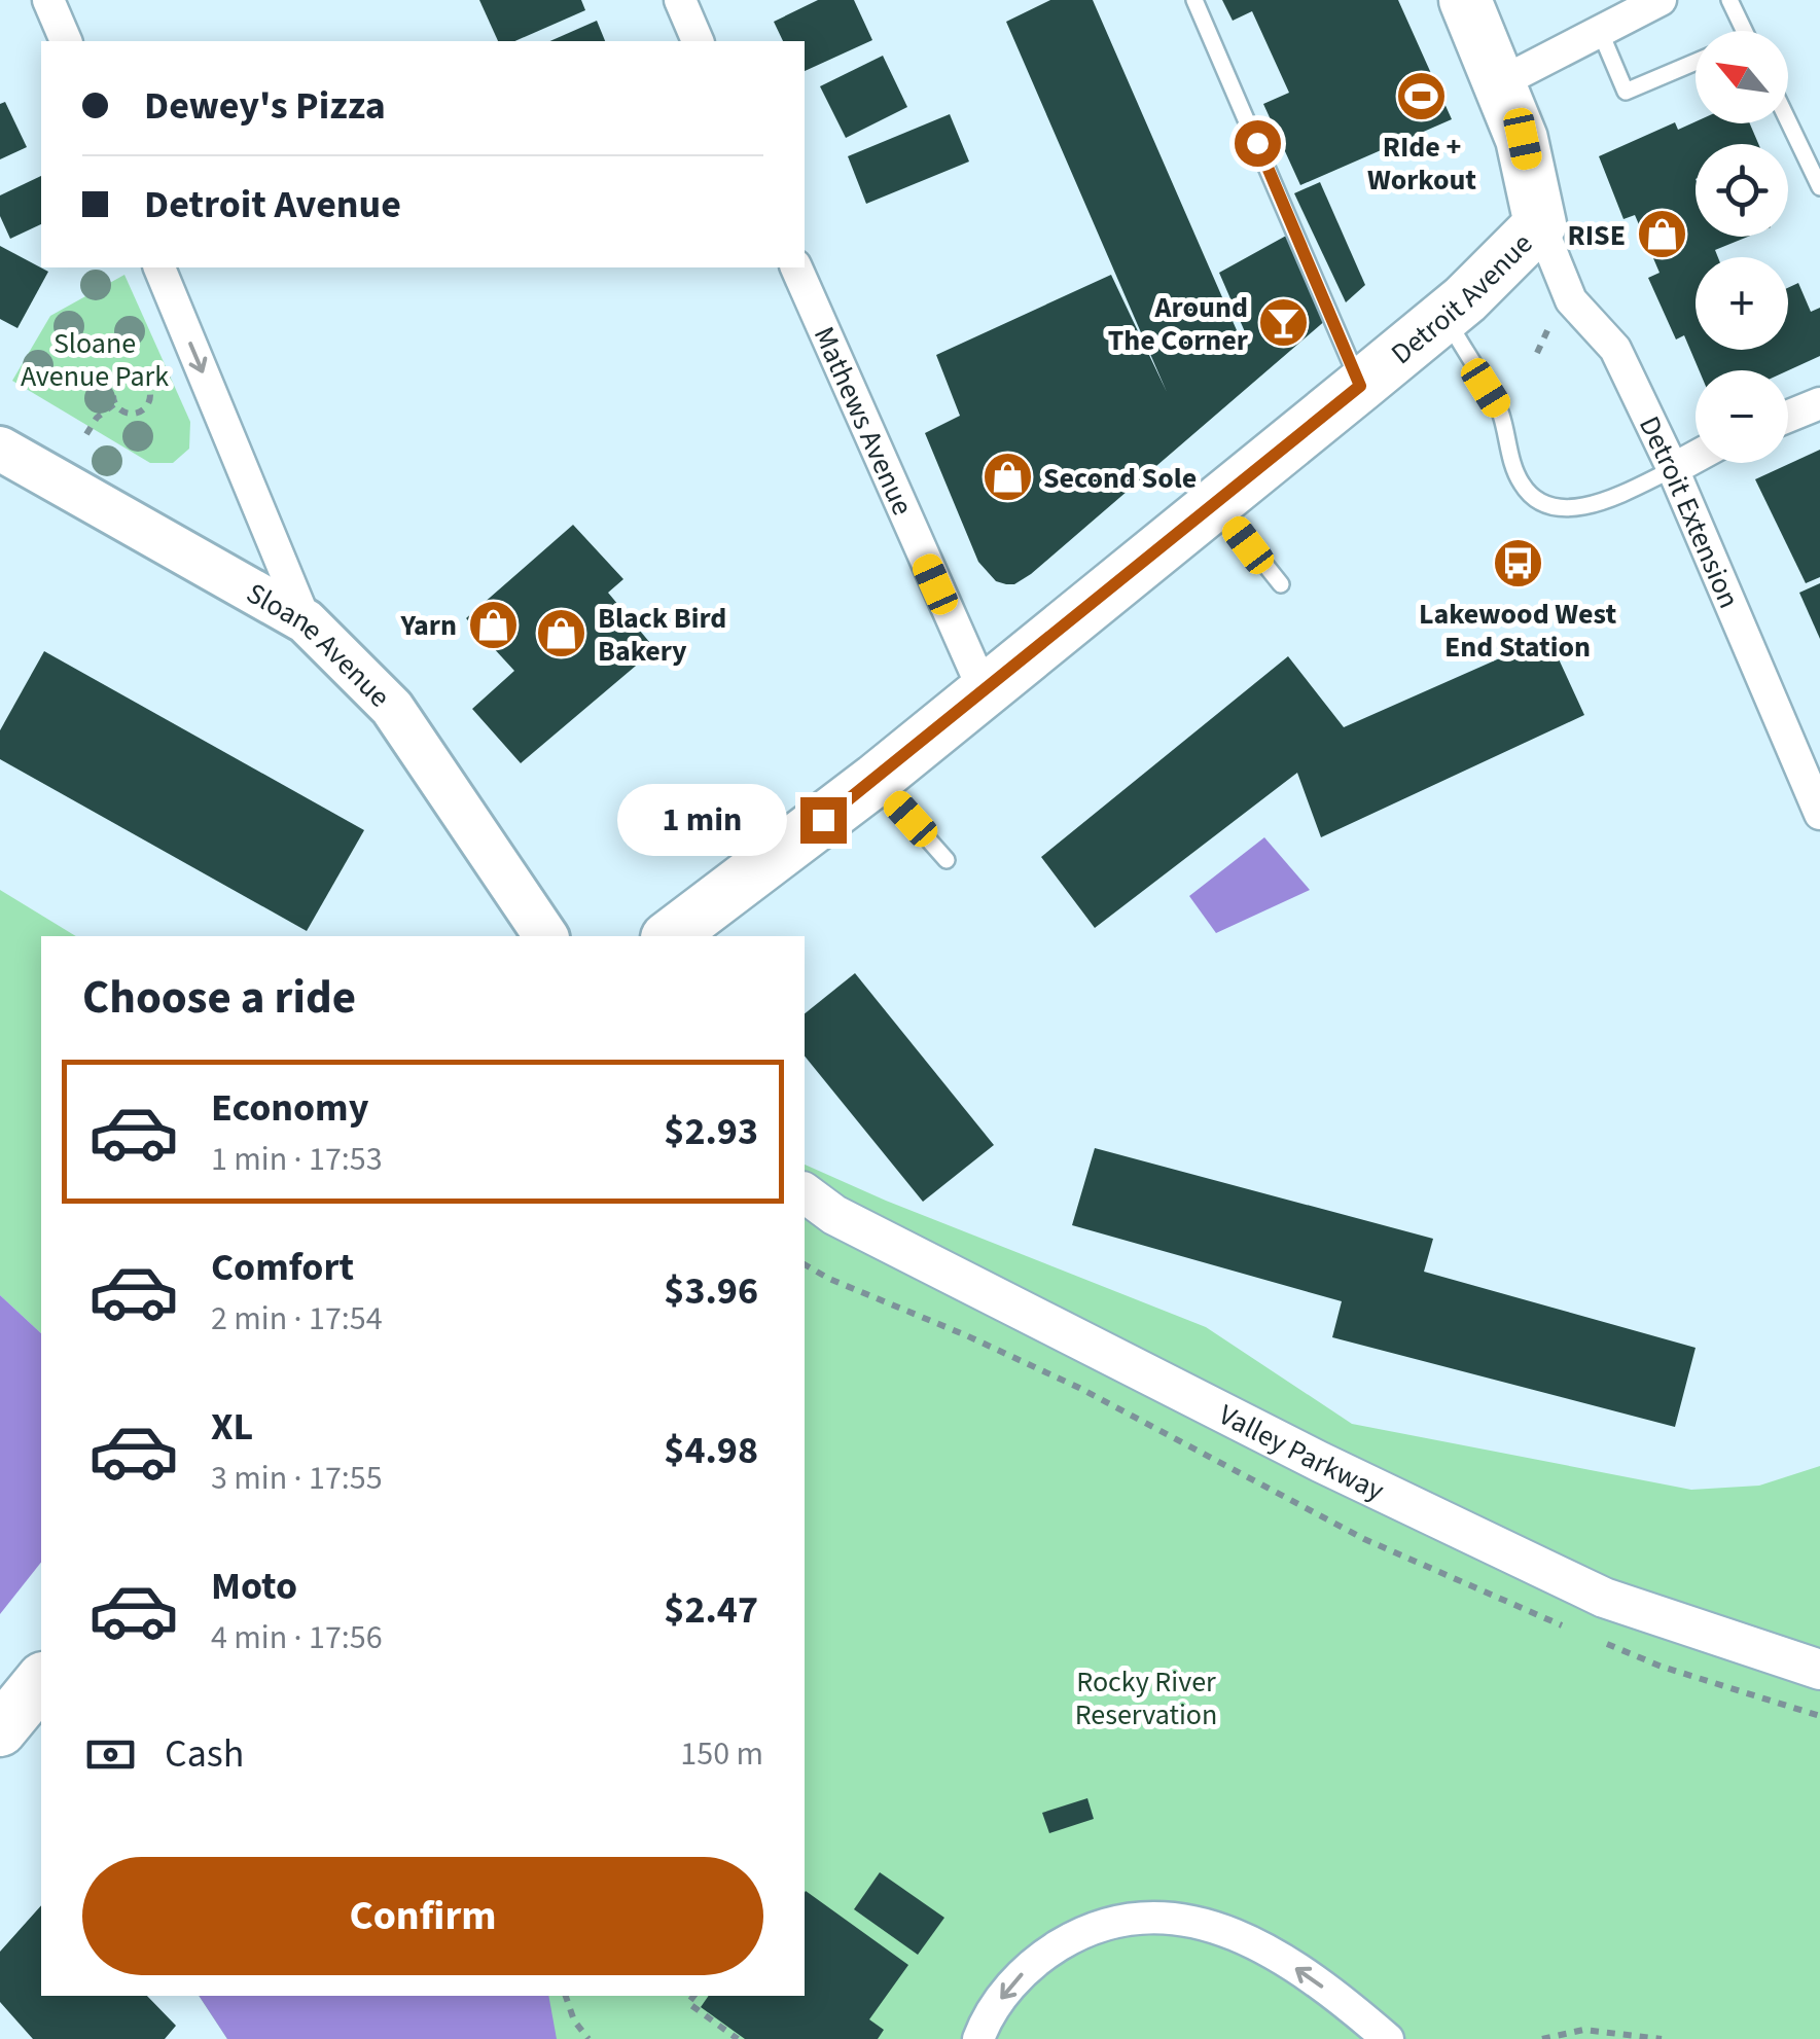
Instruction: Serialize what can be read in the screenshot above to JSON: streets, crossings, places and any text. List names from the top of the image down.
{
  "streets": {
    "main road": ["Detroit Avenue", "Sloane Avenue"],
    "street": ["Mathews Avenue", "Detroit Extension", "Valley Parkway"]
  },
  "crossings": [
    ["Detroit Avenue", "Mathews Avenue"],
    ["Detroit Avenue", "Detroit Extension"]
  ],
  "parks": ["Sloane Avenue Park", "Rocky River Reservation"],
  "places": {
    "sports": ["RIde + Workout"],
    "shop": [
      "RISE",
      "Second Sole",
      "Yarn",
      "Black Bird Bakery"
    ],
    "bar": ["Around The Corner"],
    "bus stop": ["Lakewood West End Station"]
  },
  "north": "top left",
  "page": {
    "map_buttons": ["+", "−"],
    "banner": ["Dewey's Pizza", "Detroit Avenue"],
    "bubble": "1 min",
    "heading": "Choose a ride",
    "list": [
      {
        "name": "Economy",
        "note": "1 min · 17:53",
        "value": "$2.93"
      },
      {
        "name": "Comfort",
        "note": "2 min · 17:54",
        "value": "$3.96"
      },
      {
        "name": "XL",
        "note": "3 min · 17:55",
        "value": "$4.98"
      },
      {
        "name": "Moto",
        "note": "4 min · 17:56",
        "value": "$2.47"
      }
    ],
    "pay": ["Cash", "150 m"],
    "buttons": "Confirm"
  }
}
